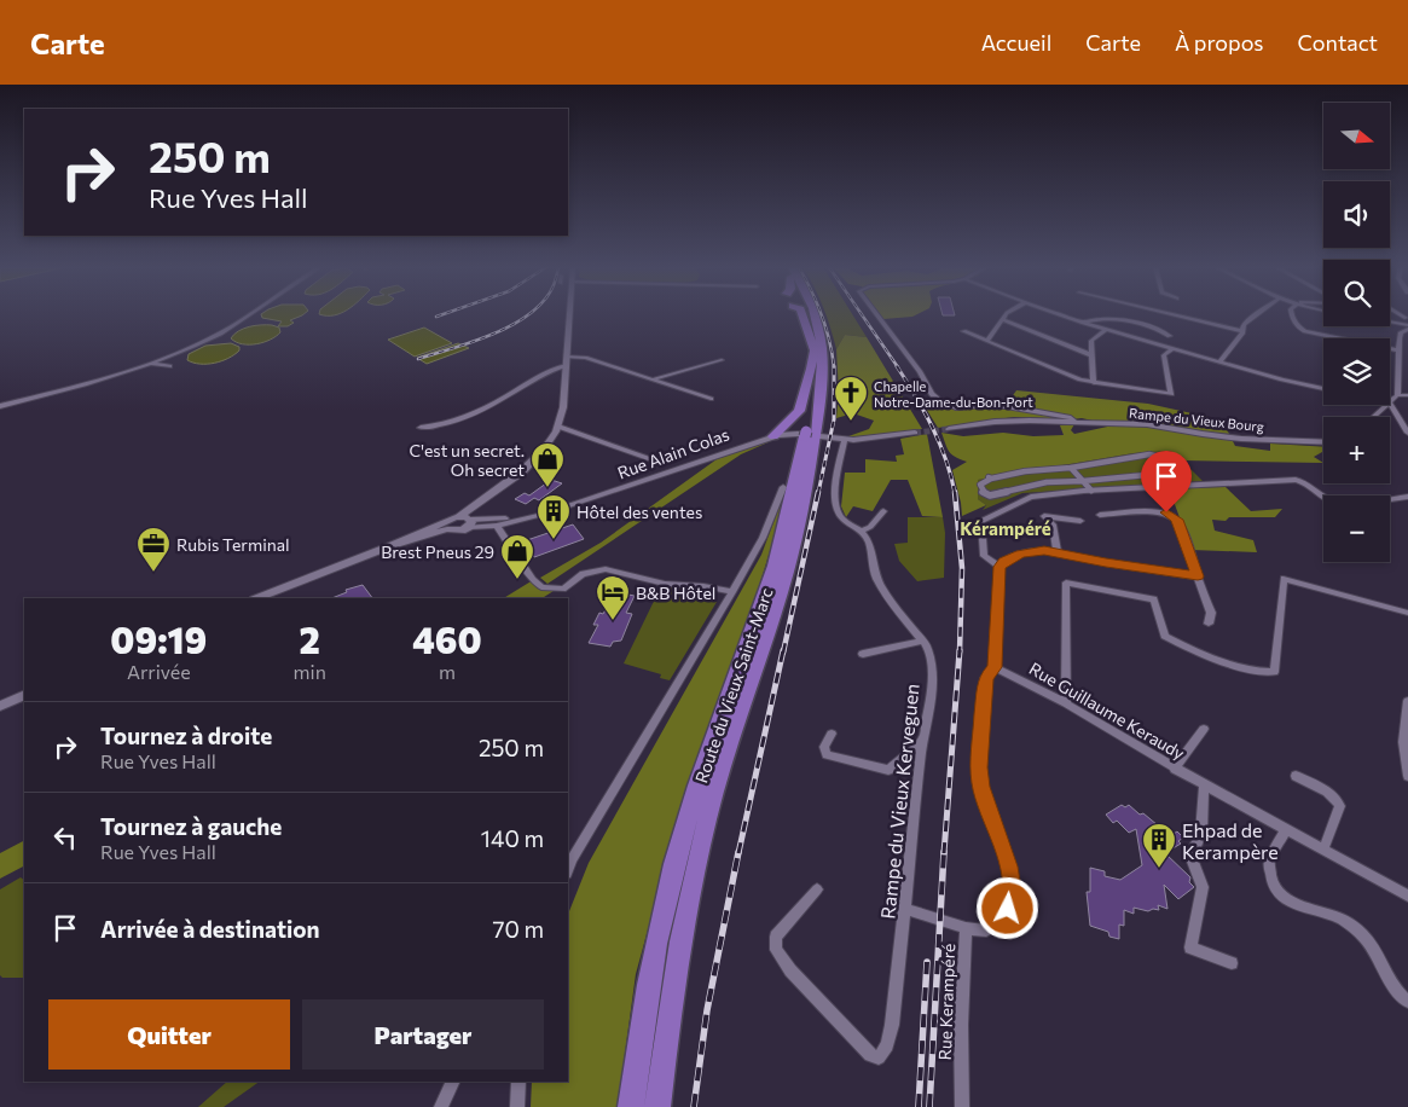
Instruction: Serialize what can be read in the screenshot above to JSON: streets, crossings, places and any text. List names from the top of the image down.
{
  "streets": {
    "highway": ["Route du Vieux Saint-Marc"],
    "street": [
      "Rampe du Vieux Bourg",
      "Rue Alain Colas",
      "Rue Guillaume Keraudy",
      "Rampe du Vieux Kerveguen",
      "Rue Kerampéré"
    ]
  },
  "crossings": [
    ["Rue Alain Colas", "Route du Vieux Saint-Marc"],
    ["Rue Alain Colas", "Rampe du Vieux Kerveguen"],
    ["Rue Guillaume Keraudy", "Rue Kerampéré"]
  ],
  "districts": ["Kérampéré"],
  "places": {
    "church": ["Chapelle Notre-Dame-du-Bon-Port"],
    "shop": ["C'est un secret. Oh secret", "Brest Pneus 29"],
    "building": ["Hôtel des ventes", "Ehpad de Kerampère"],
    "office": ["Rubis Terminal"],
    "hotel": ["B&B Hôtel"]
  },
  "north": "right",
  "page": {
    "header": "Carte",
    "nav": [
      "Accueil",
      "Carte",
      "À propos",
      "Contact"
    ],
    "map_buttons": ["+", "−"],
    "turn": ["250 m", "Rue Yves Hall"],
    "eta": [
      "09:19",
      "Arrivée",
      "2",
      "min",
      "460",
      "m"
    ],
    "list": [
      {
        "name": "Tournez à droite",
        "note": "Rue Yves Hall",
        "value": "250 m"
      },
      {
        "name": "Tournez à gauche",
        "note": "Rue Yves Hall",
        "value": "140 m"
      },
      {
        "name": "Arrivée à destination",
        "value": "70 m"
      }
    ],
    "buttons": ["Quitter", "Partager"]
  }
}
